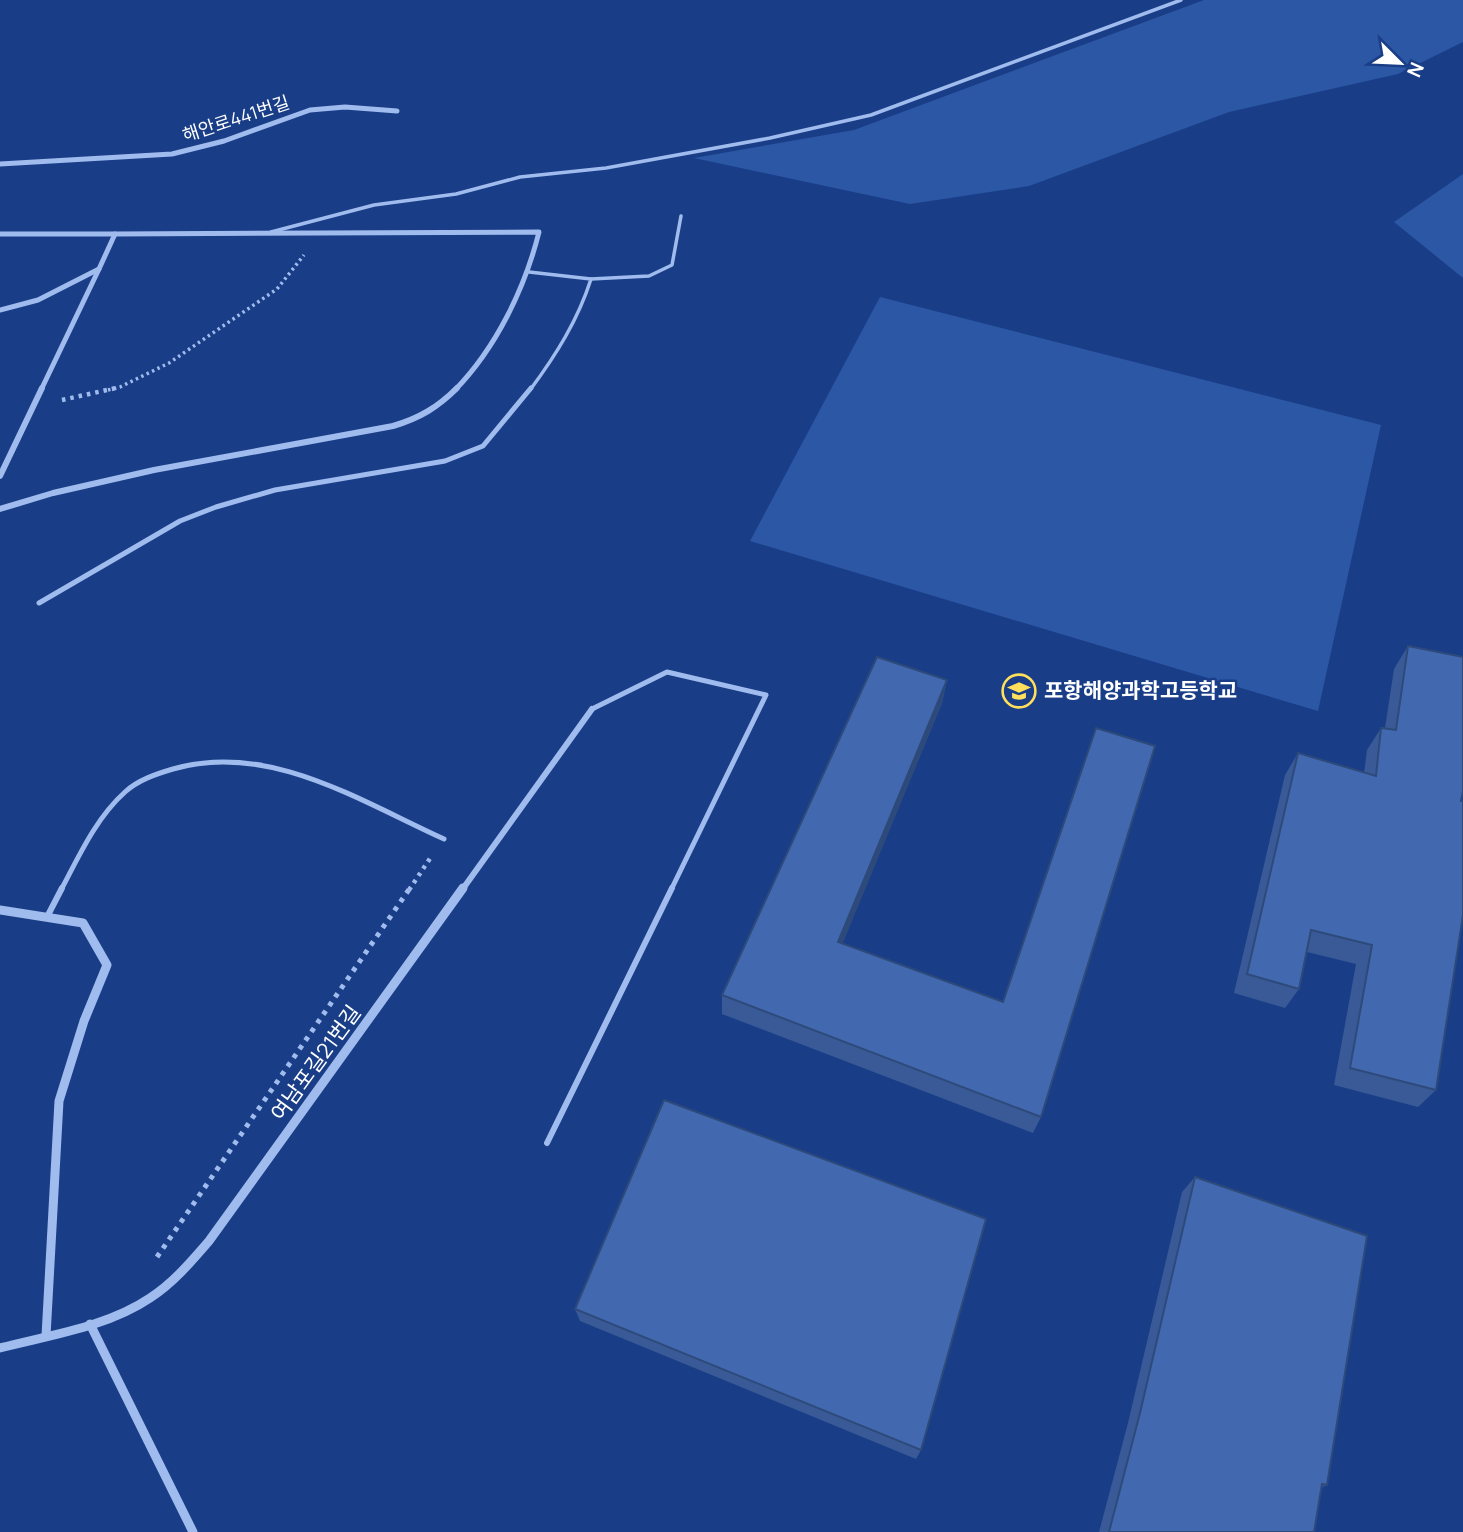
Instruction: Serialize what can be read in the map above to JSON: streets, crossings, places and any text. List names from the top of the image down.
{
  "streets": {
    "street": ["해안로441번길", "여남포길21번길"]
  },
  "places": {
    "school or university": ["포항해양과학고등학교"]
  },
  "north": "bottom right"
}
